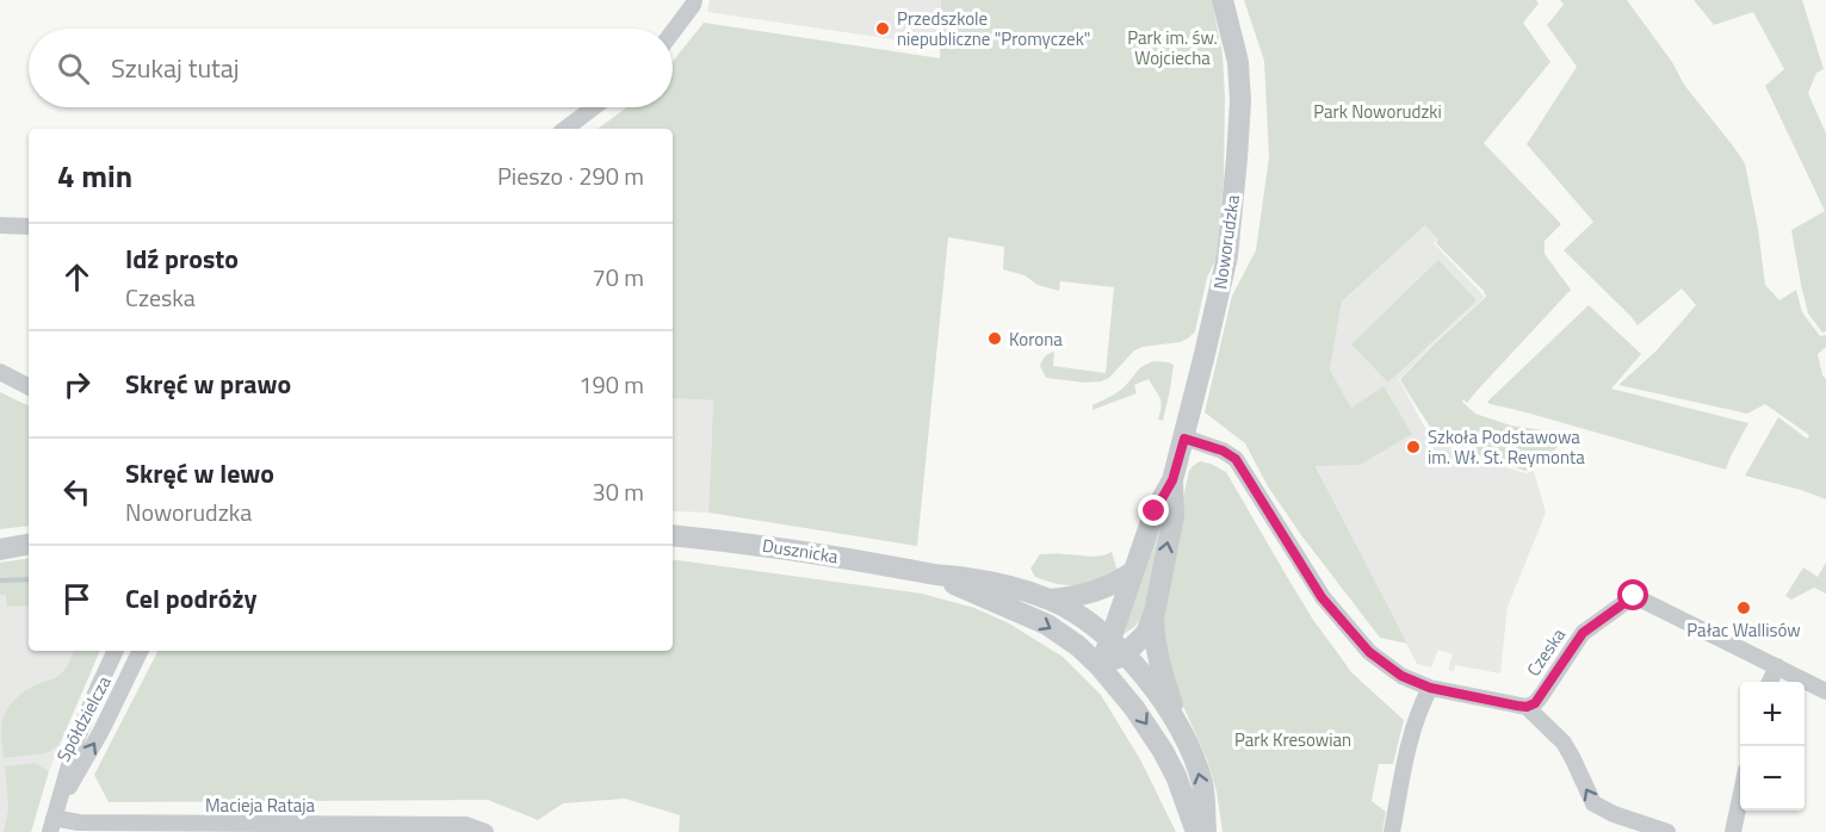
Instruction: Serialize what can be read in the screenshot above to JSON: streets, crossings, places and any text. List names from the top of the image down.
{
  "streets": {
    "street": [
      "Noworudzka",
      "Dusznicka",
      "Czeska",
      "Spółdzielcza",
      "Macieja Rataja"
    ]
  },
  "crossings": [
    ["Noworudzka", "Dusznicka"],
    ["Spółdzielcza", "Macieja Rataja"]
  ],
  "parks": ["Park im. św. Wojciecha", "Park Noworudzki", "Park Kresowian"],
  "places": [
    "Przedszkole niepubliczne \"Promyczek\"",
    "Korona",
    "Szkoła Podstawowa im. Wł. St. Reymonta",
    "Pałac Wallisów"
  ],
  "page": {
    "search": "Szukaj tutaj",
    "heading": ["4 min", "Pieszo · 290 m"],
    "list": [
      ["Idź prosto", "Czeska", "70 m"],
      ["Skręć w prawo", "190 m"],
      ["Skręć w lewo", "Noworudzka", "30 m"],
      "Cel podróży"
    ],
    "map_buttons": ["+", "−"]
  }
}
